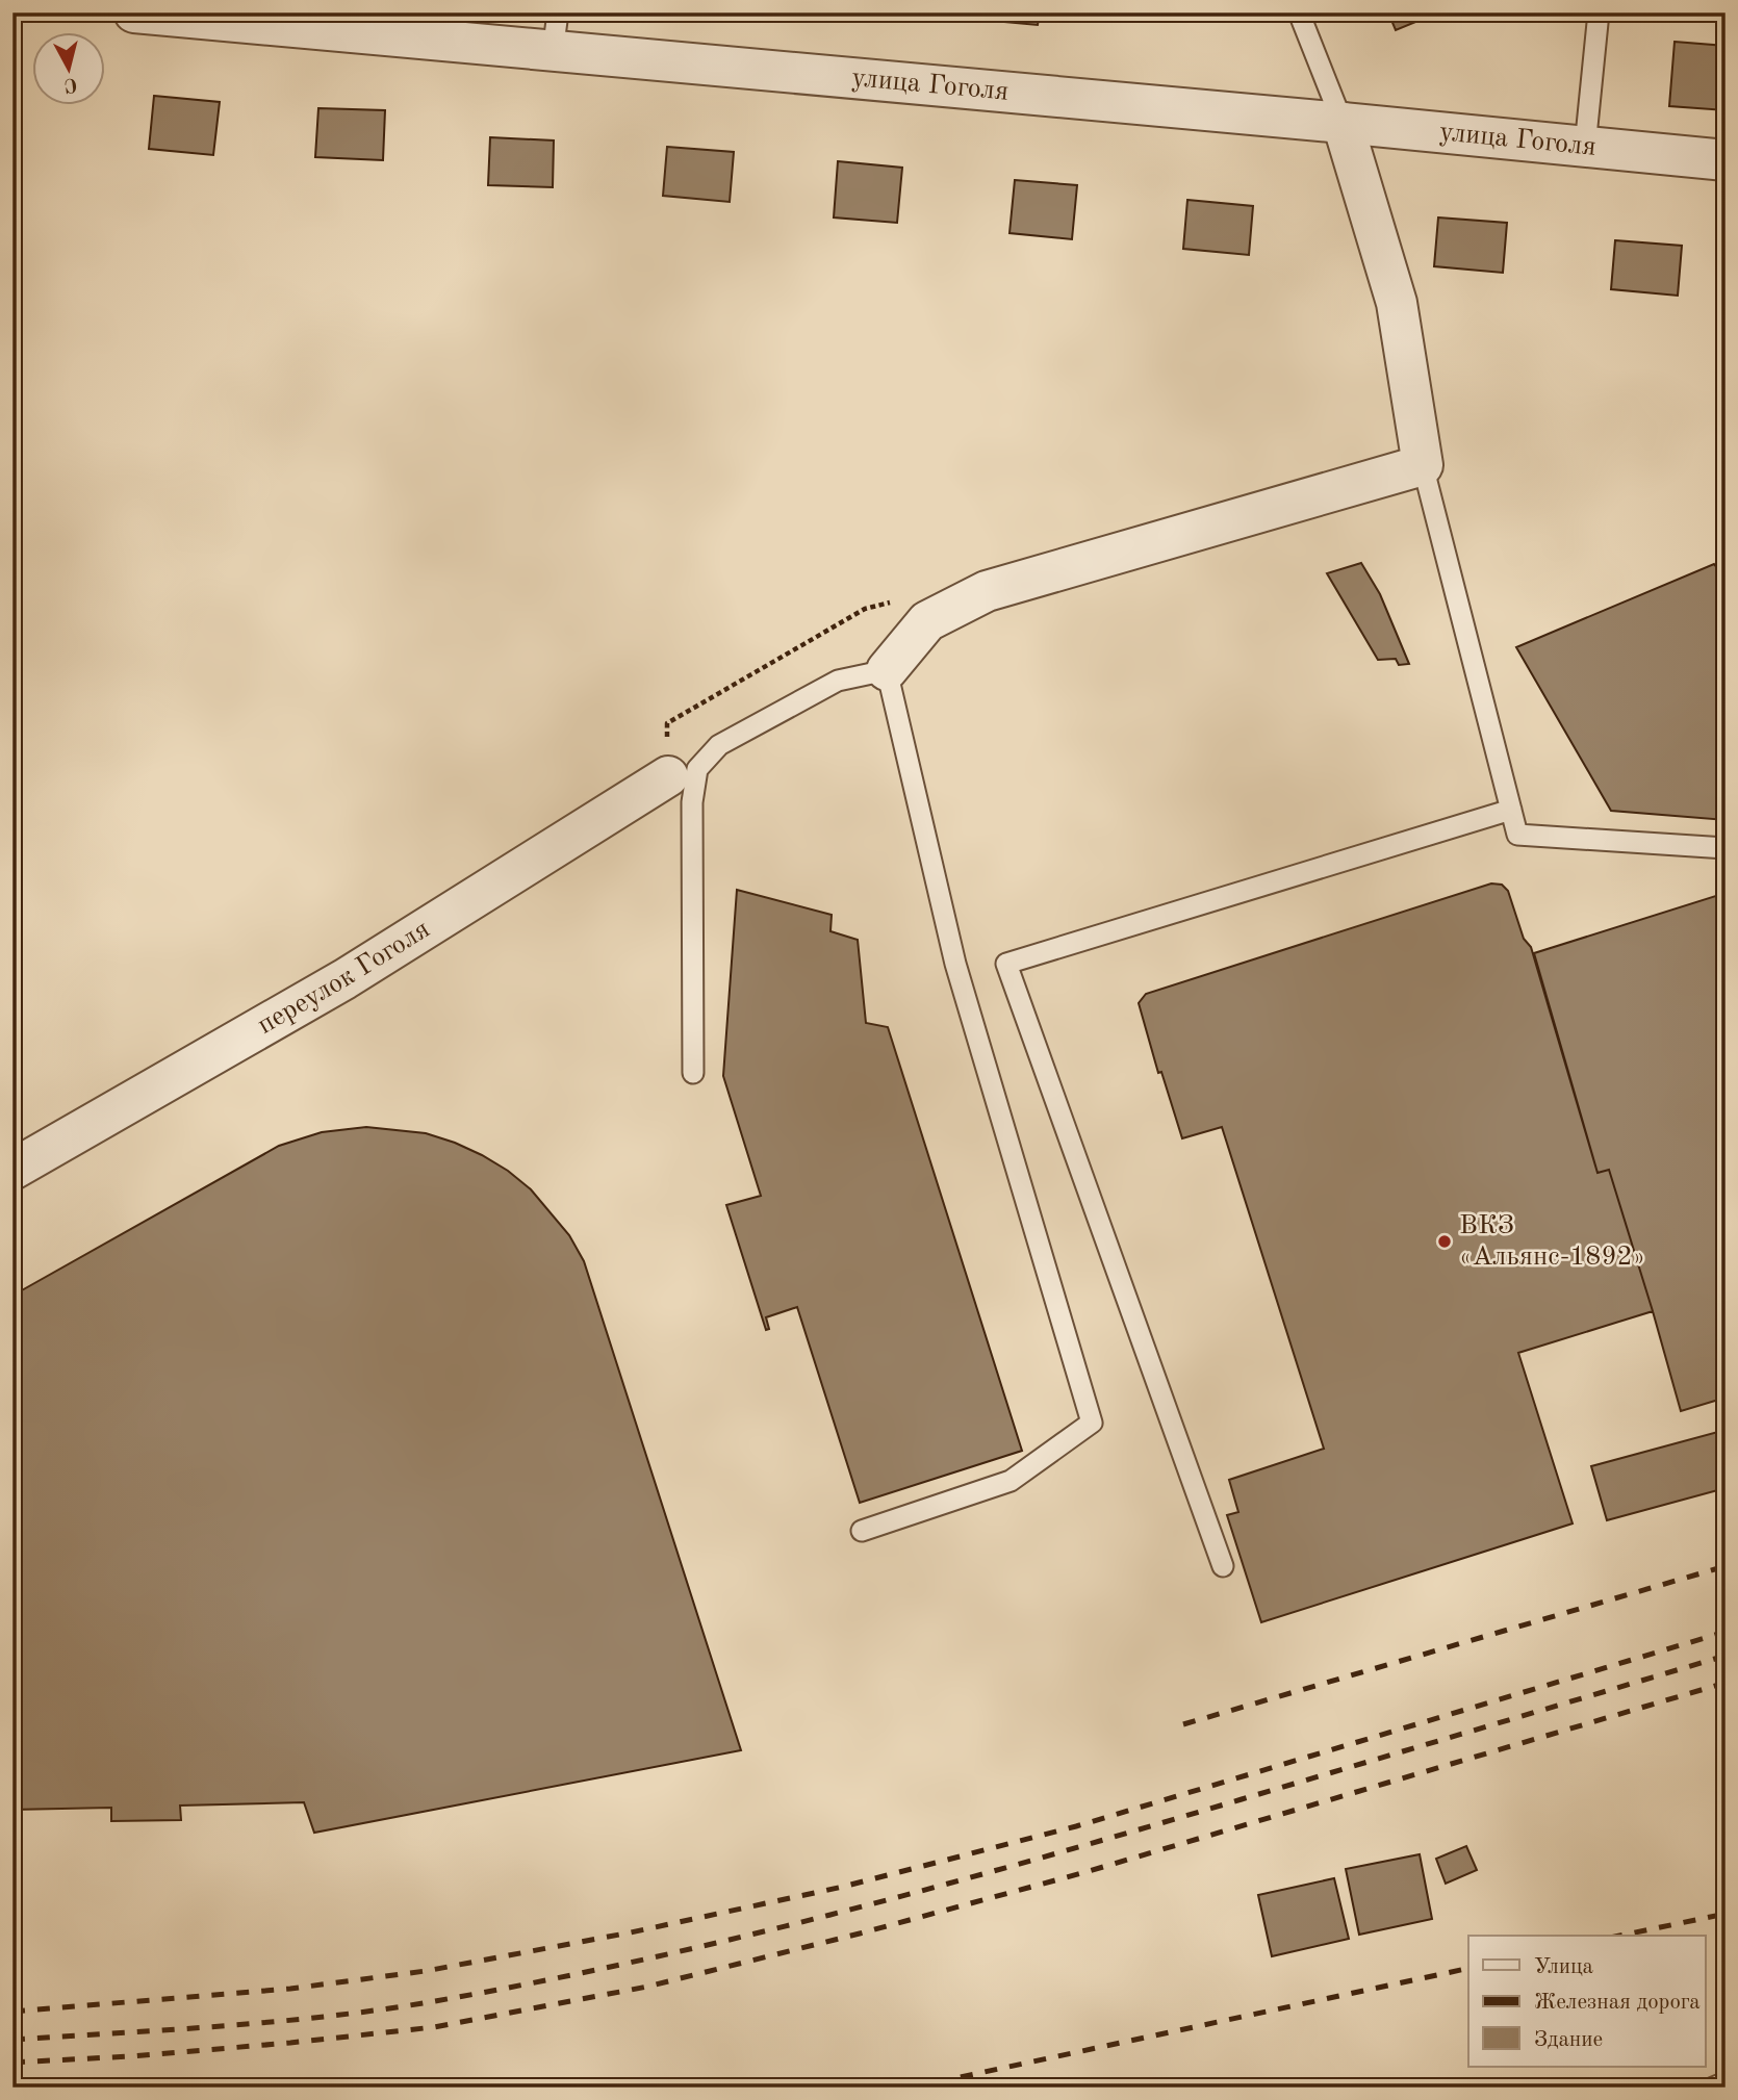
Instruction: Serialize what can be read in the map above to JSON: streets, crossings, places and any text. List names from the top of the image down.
{
  "streets": {
    "street": ["улица Гоголя", "переулок Гоголя"]
  },
  "places": ["ВКЗ «Альянс-1892»"],
  "legend": ["Улица", "Железная дорога", "Здание"],
  "north": "bottom"
}
